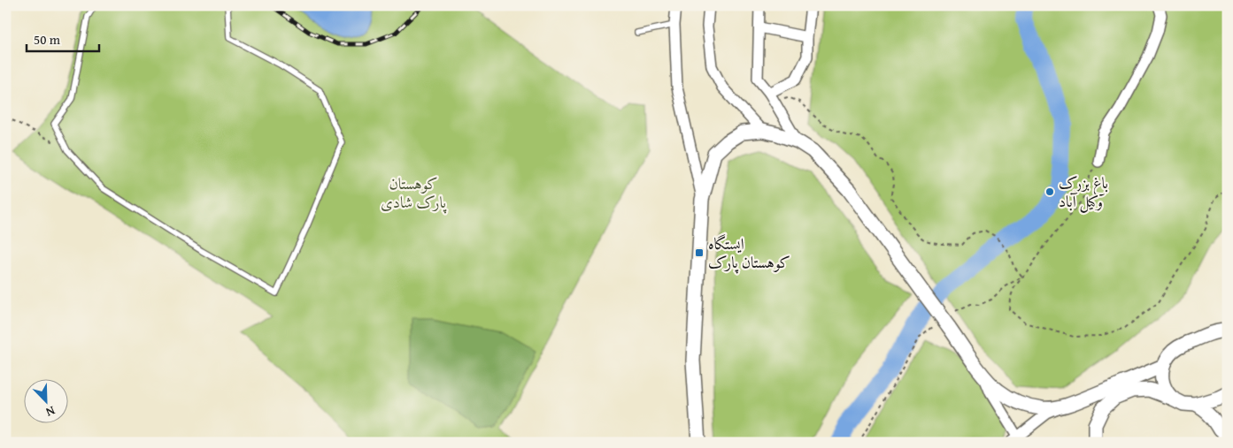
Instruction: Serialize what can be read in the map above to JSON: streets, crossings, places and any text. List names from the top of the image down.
{
  "parks": ["کوهستان پارک شادی"],
  "places": {
    "other": ["باغ بزرک وکیل آباد"],
    "transit": ["ایستگاه کوهستان پارک"]
  },
  "scale_bar": "50 m",
  "north": "bottom right"
}
